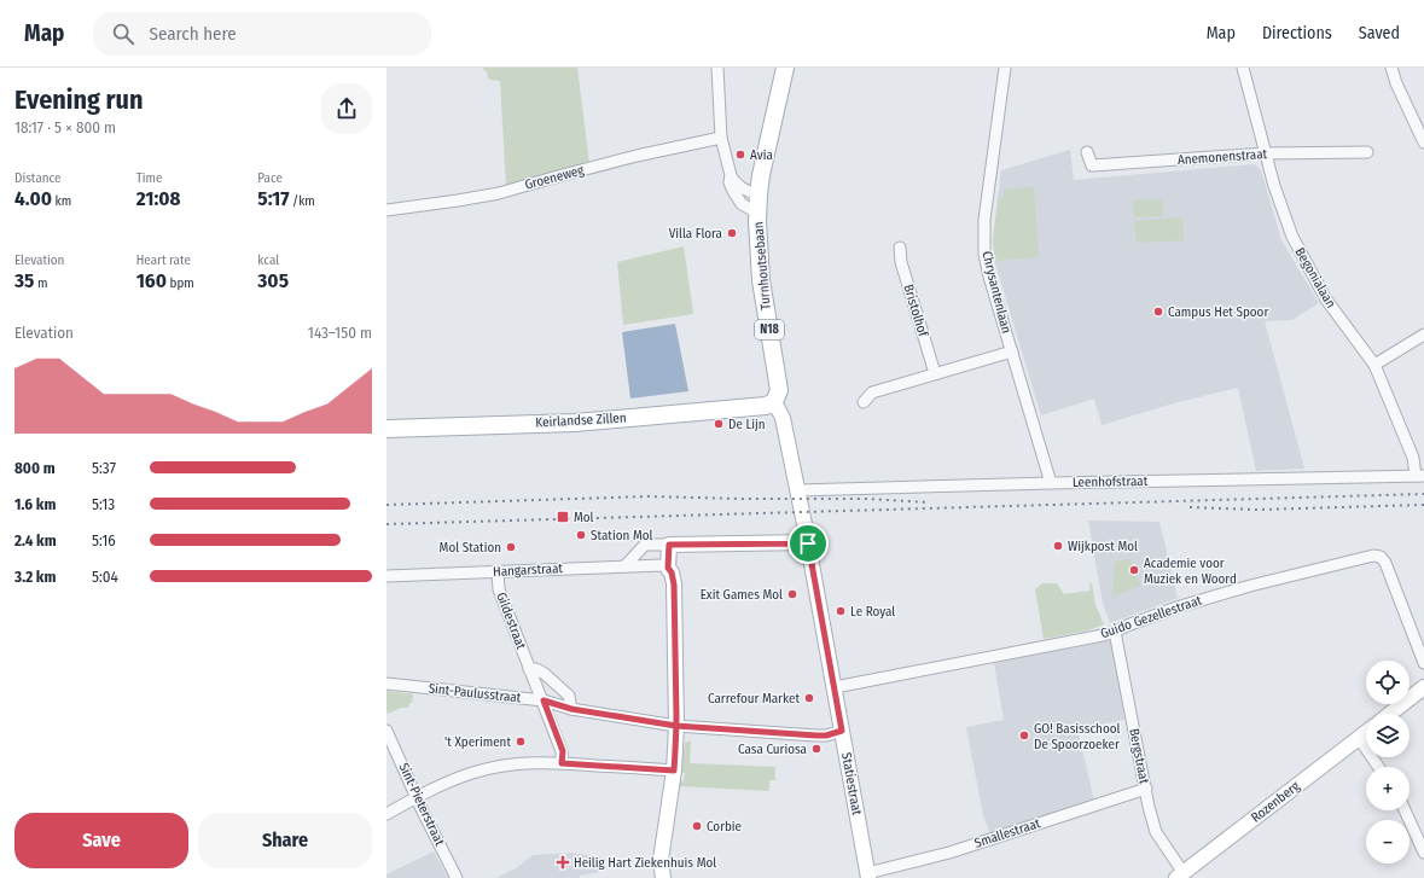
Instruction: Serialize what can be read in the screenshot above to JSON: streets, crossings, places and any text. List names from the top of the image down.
{
  "streets": {
    "main road": ["Turnhoutsebaan", "N18", "Keirlandse Zillen"],
    "street": [
      "Anemonenstraat",
      "Groeneweg",
      "Begonialaan",
      "Chrysantenlaan",
      "Bristolhof",
      "Leenhofstraat",
      "Hangarstraat",
      "Guido Gezellestraat",
      "Gildestraat",
      "Sint-Paulusstraat",
      "Bergstraat",
      "Statiestraat",
      "Rozenberg",
      "Sint-Pieterstraat",
      "Smallestraat"
    ]
  },
  "crossings": [
    ["Anemonenstraat", "Begonialaan"],
    ["Turnhoutsebaan", "Keirlandse Zillen"],
    ["Begonialaan", "Leenhofstraat"],
    ["Chrysantenlaan", "Leenhofstraat"],
    ["Leenhofstraat", "Statiestraat"],
    ["Hangarstraat", "Gildestraat"],
    ["Guido Gezellestraat", "Bergstraat"],
    ["Guido Gezellestraat", "Statiestraat"],
    ["Gildestraat", "Sint-Paulusstraat"],
    ["Sint-Paulusstraat", "Statiestraat"],
    ["Bergstraat", "Rozenberg"],
    ["Bergstraat", "Smallestraat"],
    ["Statiestraat", "Smallestraat"]
  ],
  "places": {
    "other": [
      "Avia",
      "Villa Flora",
      "Campus Het Spoor",
      "De Lijn",
      "Station Mol",
      "Wijkpost Mol",
      "Mol Station",
      "Academie voor Muziek en Woord",
      "Exit Games Mol",
      "Le Royal",
      "Carrefour Market",
      "GO! Basisschool De Spoorzoeker",
      "'t Xperiment",
      "Casa Curiosa",
      "Corbie"
    ],
    "transit": ["Mol"],
    "health": ["Heilig Hart Ziekenhuis Mol"]
  },
  "page": {
    "header": "Map",
    "search": "Search here",
    "nav": ["Map", "Directions", "Saved"],
    "heading": ["Evening run", "18:17 · 5 × 800 m"],
    "stats": [
      ["Distance", "4.00 km"],
      ["Time", "21:08"],
      ["Pace", "5:17 /km"],
      ["Elevation", "35 m"],
      ["Heart rate", "160 bpm"],
      ["kcal", "305"]
    ],
    "chart": ["Elevation", "143–150 m"],
    "list": [
      {
        "name": "800 m",
        "note": "5:37"
      },
      {
        "name": "1.6 km",
        "note": "5:13"
      },
      {
        "name": "2.4 km",
        "note": "5:16"
      },
      {
        "name": "3.2 km",
        "note": "5:04"
      }
    ],
    "map_buttons": ["+", "−"],
    "buttons": ["Save", "Share"]
  }
}
